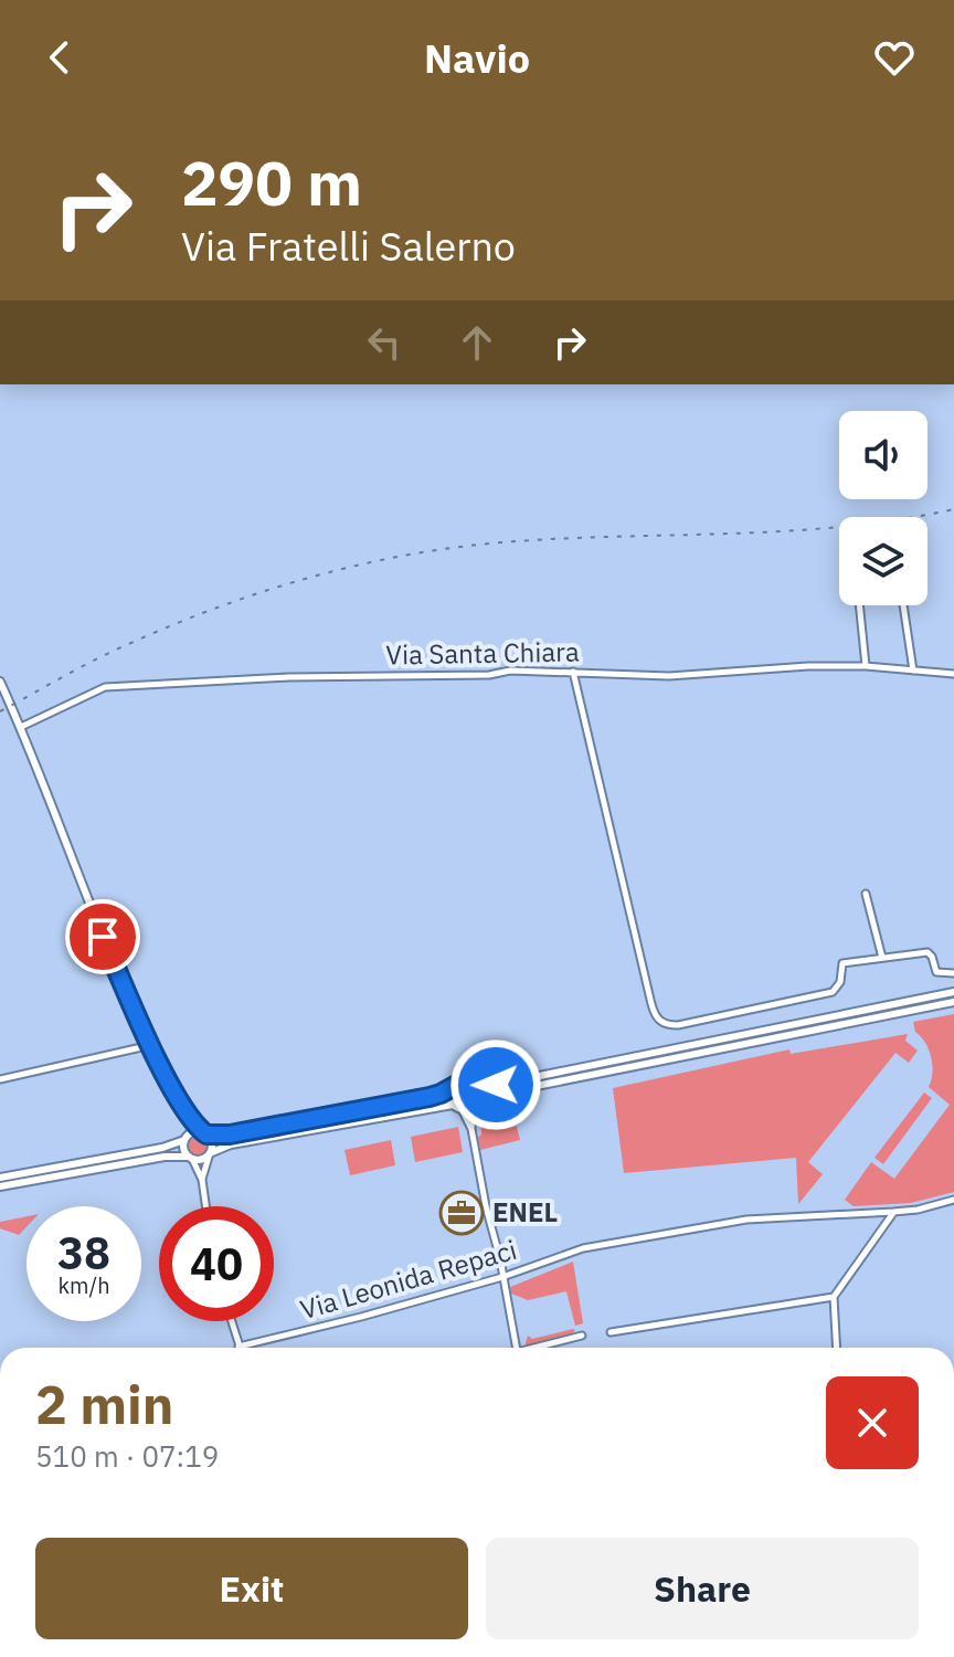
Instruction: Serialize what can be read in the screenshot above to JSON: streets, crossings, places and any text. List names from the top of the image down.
{
  "streets": {
    "street": ["Via Santa Chiara", "Via Leonida Repaci"]
  },
  "places": {
    "office": ["ENEL"]
  },
  "page": {
    "header": "Navio",
    "turn": ["290 m", "Via Fratelli Salerno"],
    "speed": "38 km/h",
    "limit": "40",
    "heading": ["2 min", "510 m · 07:19"],
    "buttons": ["Exit", "Share"]
  }
}
